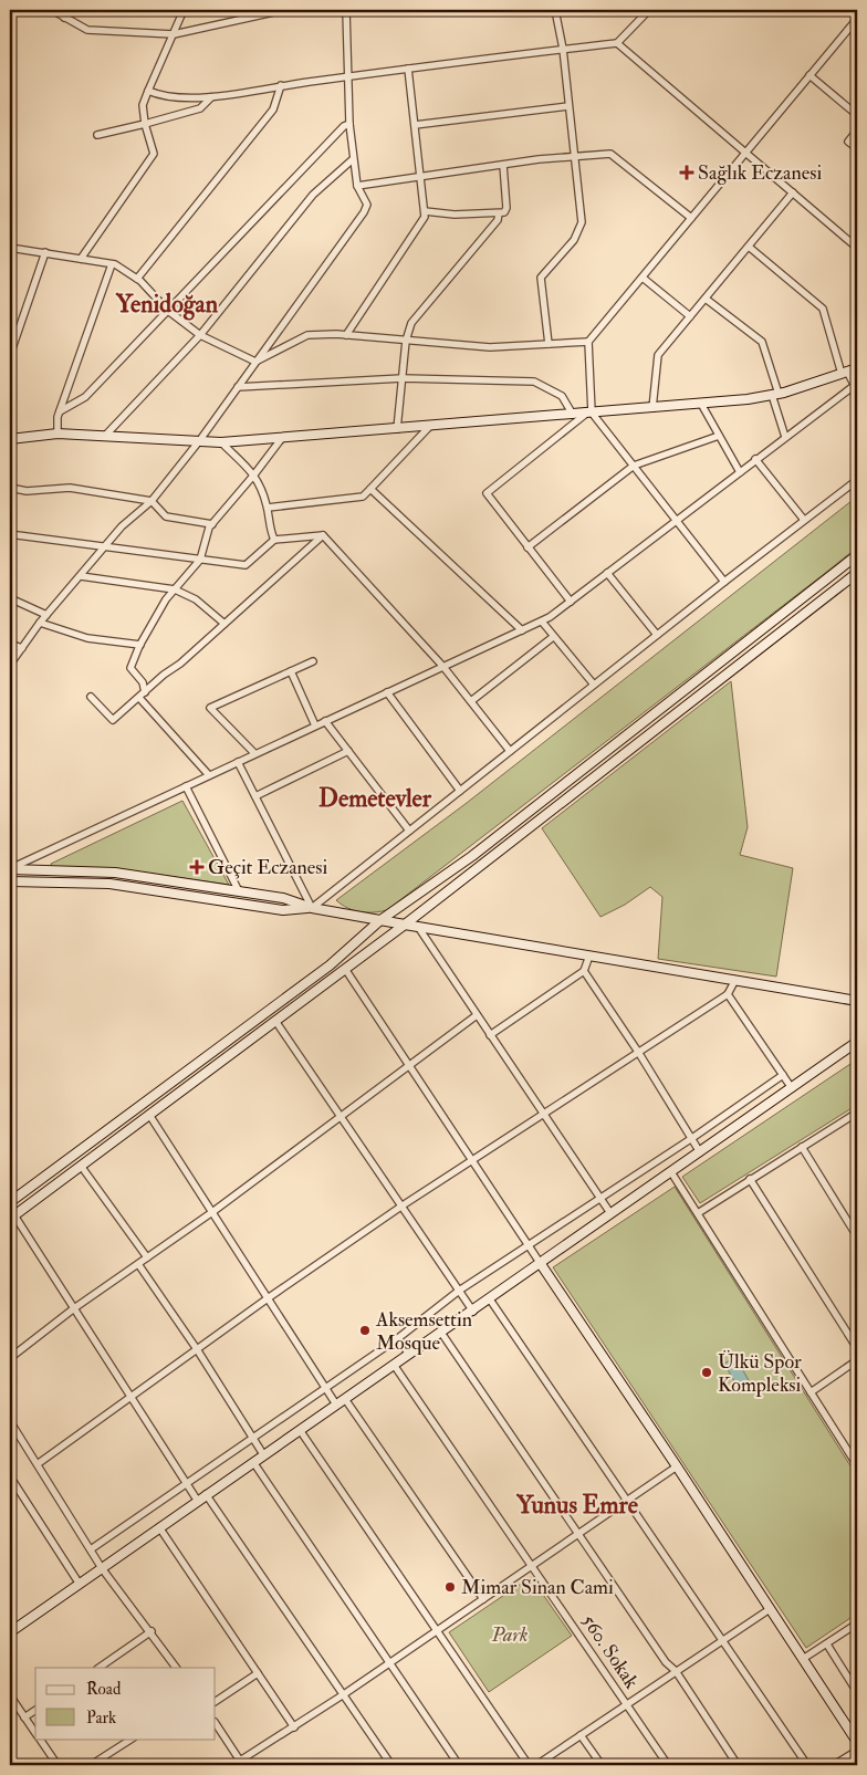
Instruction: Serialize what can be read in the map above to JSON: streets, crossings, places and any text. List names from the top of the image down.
{
  "streets": {
    "street": ["560. Sokak"]
  },
  "districts": ["Yenidoğan", "Demetevler", "Yunus Emre"],
  "parks": ["Park"],
  "places": {
    "health": ["Sağlık Eczanesi", "Geçit Eczanesi"],
    "other": ["Aksemsettin Mosque", "Ülkü Spor Kompleksi", "Mimar Sinan Cami"]
  },
  "legend": ["Road", "Park"]
}
